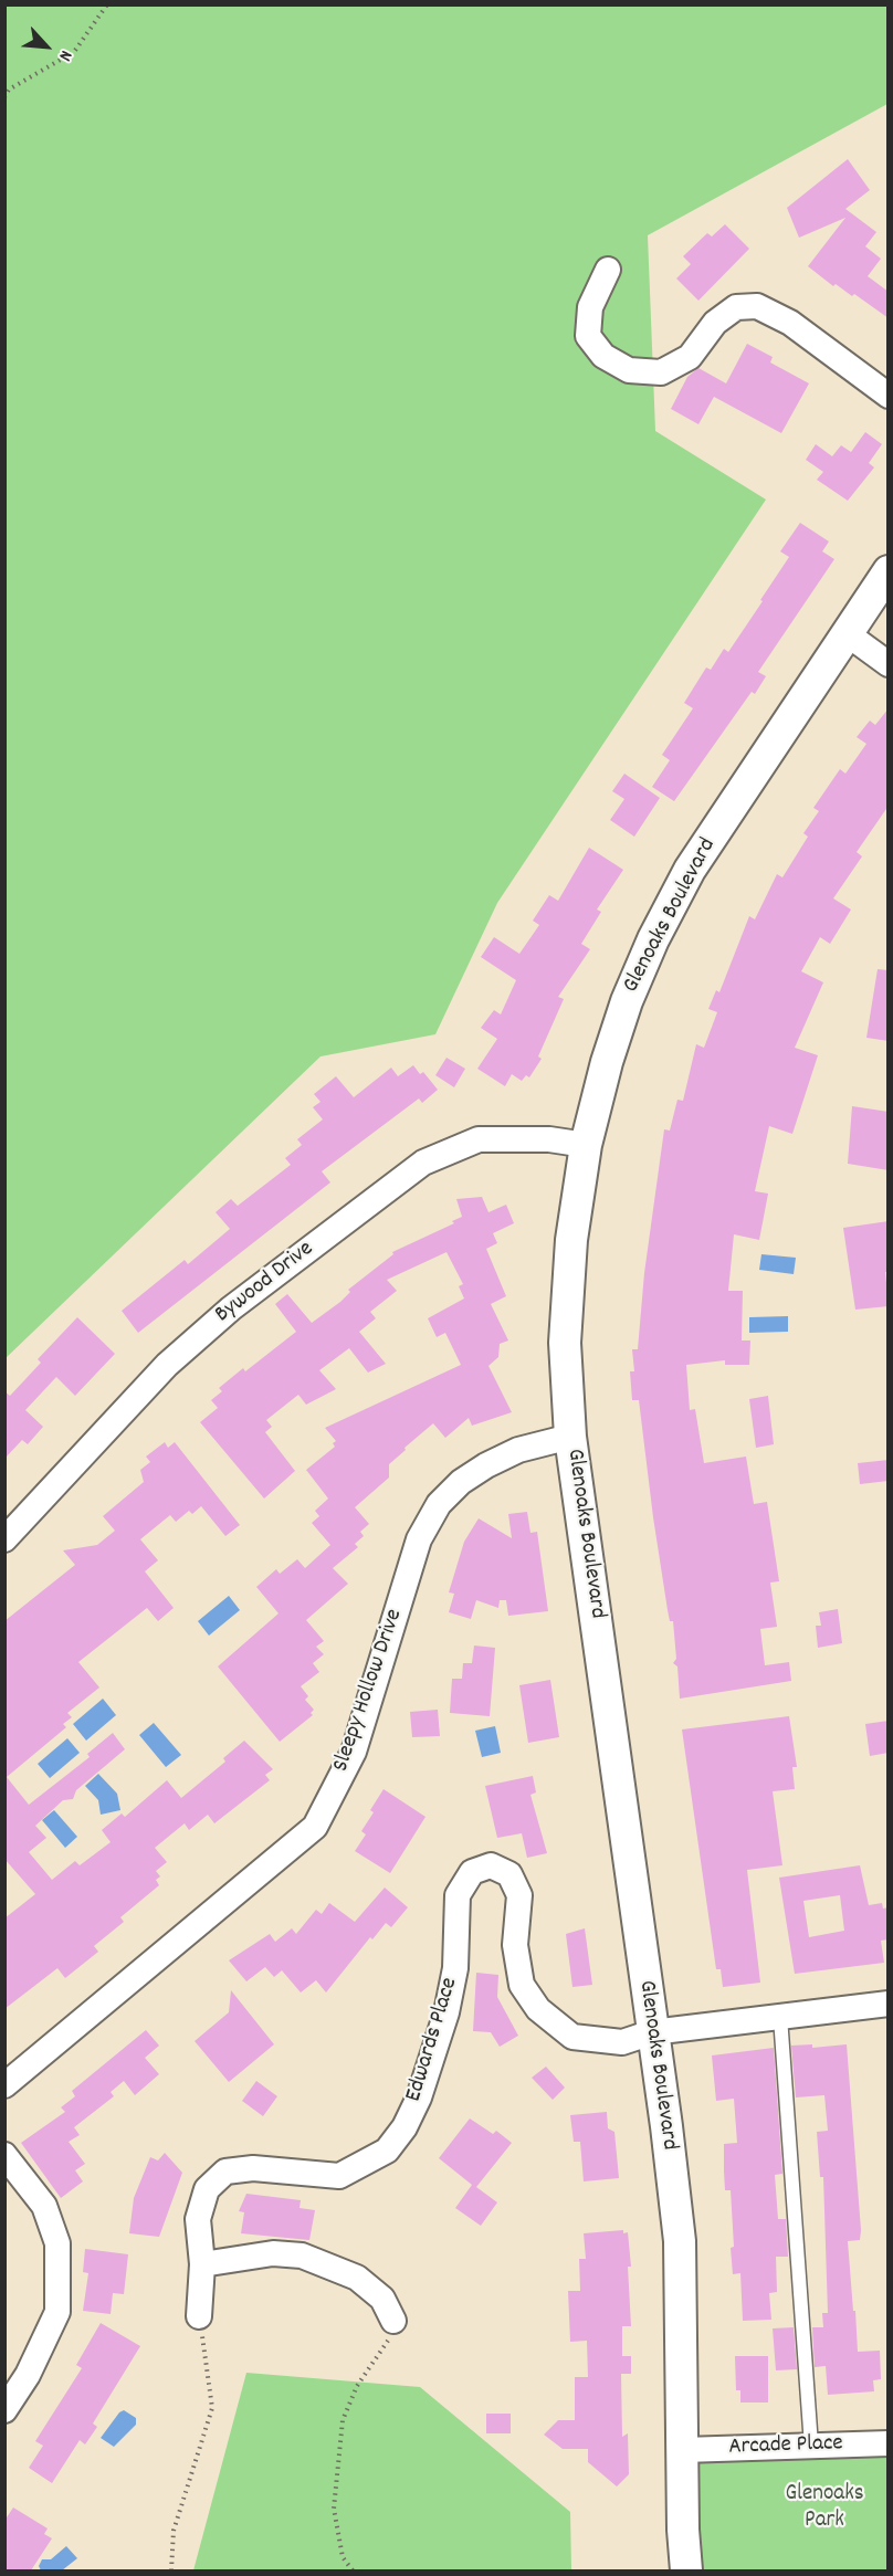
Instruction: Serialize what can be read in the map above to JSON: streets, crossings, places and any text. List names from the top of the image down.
{
  "streets": {
    "street": [
      "Glenoaks Boulevard",
      "Bywood Drive",
      "Sleepy Hollow Drive",
      "Edwards Place",
      "Arcade Place"
    ]
  },
  "crossings": [
    ["Glenoaks Boulevard", "Bywood Drive"],
    ["Glenoaks Boulevard", "Sleepy Hollow Drive"],
    ["Glenoaks Boulevard", "Edwards Place"],
    ["Glenoaks Boulevard", "Arcade Place"]
  ],
  "parks": ["Glenoaks Park"],
  "north": "bottom right"
}
